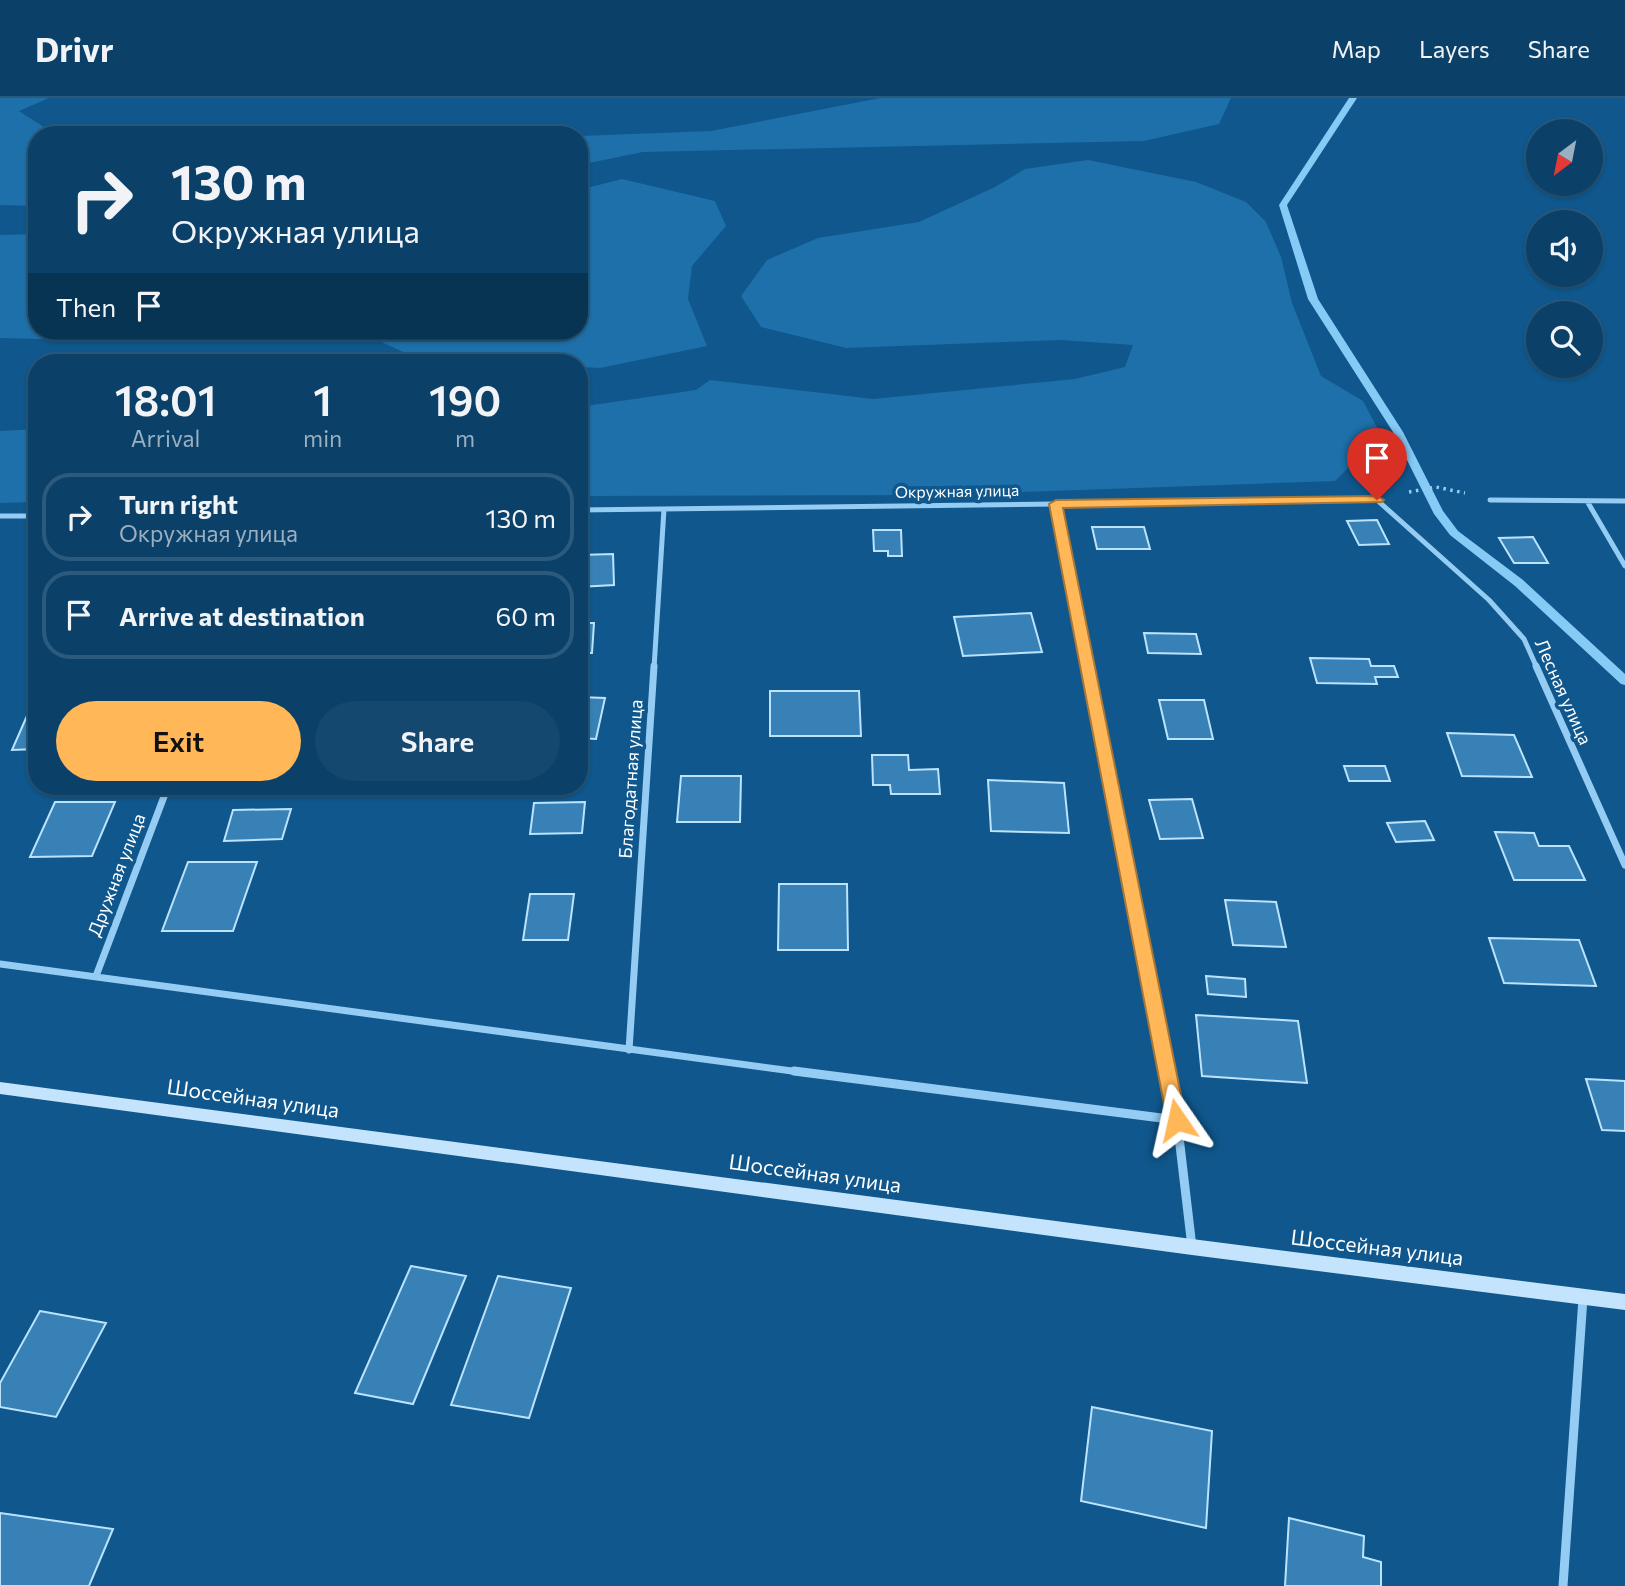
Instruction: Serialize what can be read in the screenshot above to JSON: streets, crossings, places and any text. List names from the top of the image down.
{
  "streets": {
    "main road": ["Шоссейная улица"],
    "street": [
      "Окружная улица",
      "Лесная улица",
      "Благодатная улица",
      "Дружная улица"
    ]
  },
  "crossings": [
    ["Окружная улица", "Лесная улица"],
    ["Окружная улица", "Благодатная улица"]
  ],
  "north": "bottom left",
  "page": {
    "header": "Drivr",
    "nav": ["Map", "Layers", "Share"],
    "turn": ["130 m", "Окружная улица"],
    "then": "Then",
    "eta": [
      "18:01",
      "Arrival",
      "1",
      "min",
      "190",
      "m"
    ],
    "list": [
      {
        "name": "Turn right",
        "note": "Окружная улица",
        "value": "130 m"
      },
      {
        "name": "Arrive at destination",
        "value": "60 m"
      }
    ],
    "buttons": ["Exit", "Share"]
  }
}
